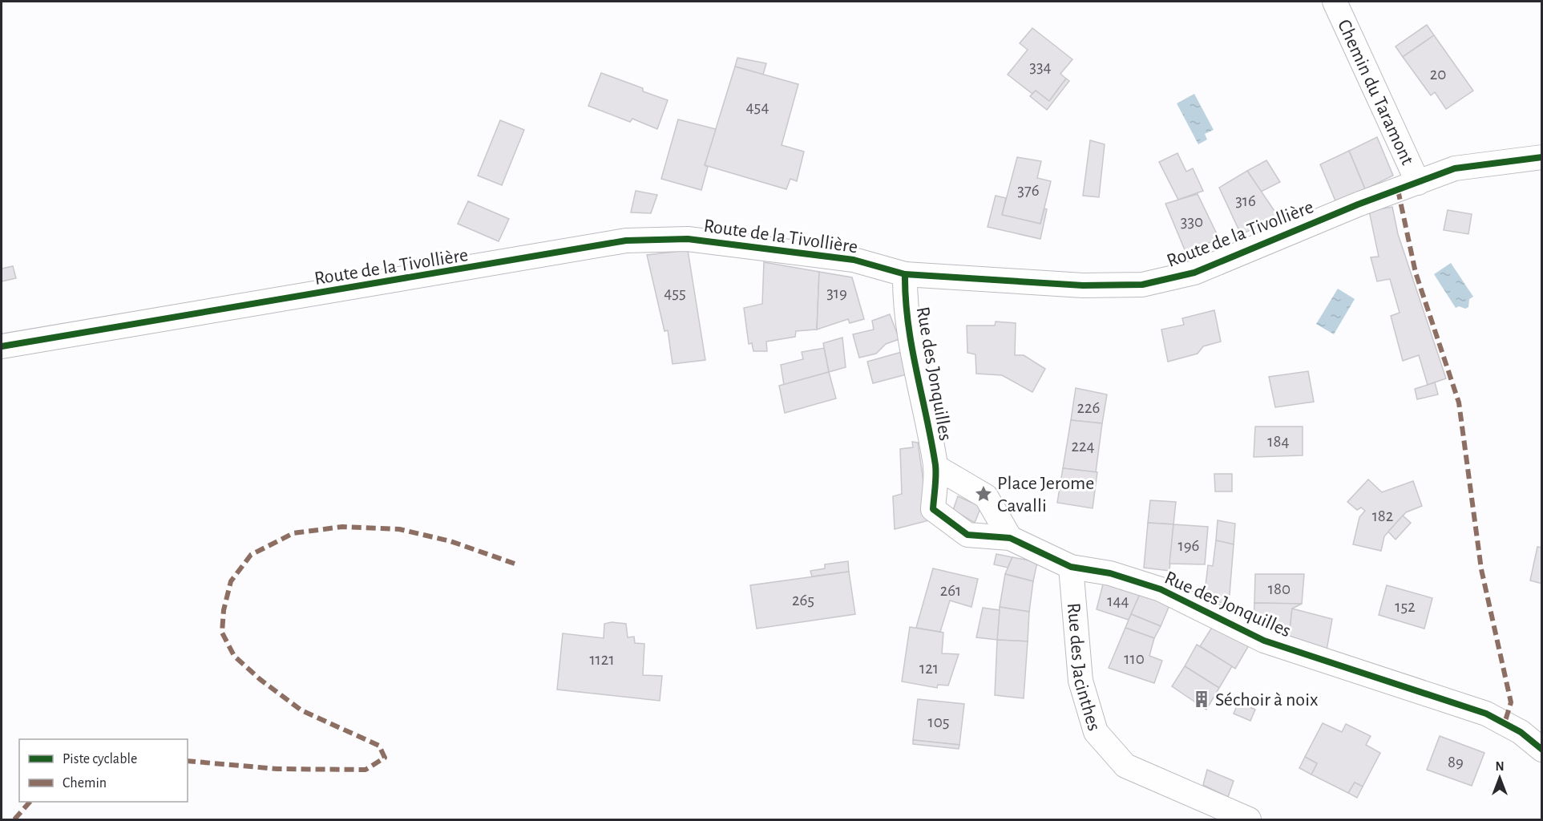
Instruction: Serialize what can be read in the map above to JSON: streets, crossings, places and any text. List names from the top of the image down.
{
  "streets": {
    "street": [
      "Chemin du Taramont",
      "Route de la Tivollière",
      "Rue des Jonquilles",
      "Rue des Jacinthes"
    ]
  },
  "crossings": [
    ["Chemin du Taramont", "Route de la Tivollière"],
    ["Route de la Tivollière", "Rue des Jonquilles"],
    ["Rue des Jonquilles", "Rue des Jacinthes"]
  ],
  "places": {
    "place": ["Place Jerome Cavalli"],
    "building": ["Séchoir à noix"]
  },
  "house_numbers": [
    "334",
    "20",
    "454",
    "376",
    "316",
    "330",
    "455",
    "319",
    "226",
    "184",
    "224",
    "182",
    "196",
    "180",
    "261",
    "265",
    "144",
    "152",
    "110",
    "1121",
    "121",
    "105",
    "89"
  ],
  "legend": ["Piste cyclable", "Chemin"],
  "north": "top"
}
